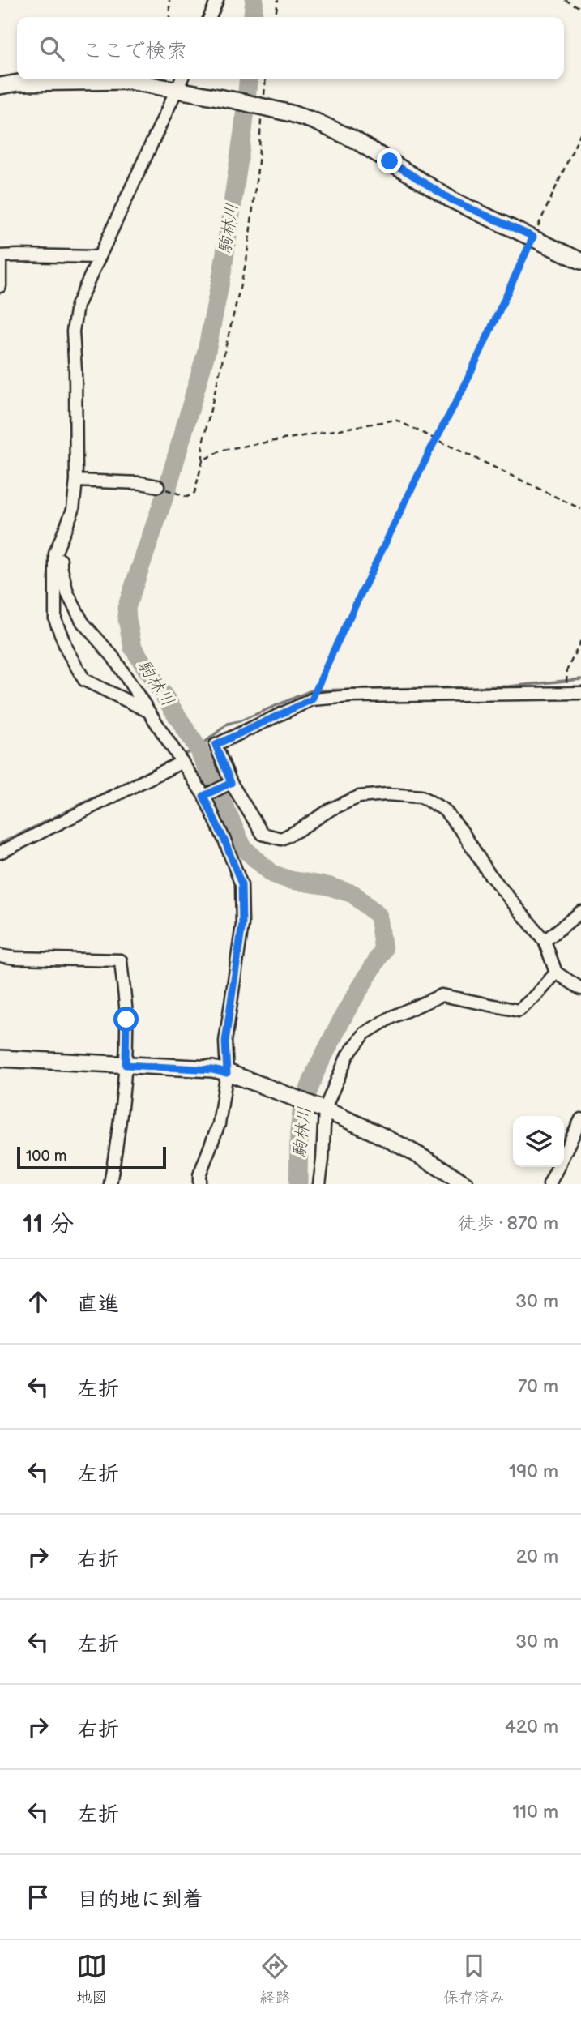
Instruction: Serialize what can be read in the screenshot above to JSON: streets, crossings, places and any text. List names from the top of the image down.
{
  "water": ["駒林川"],
  "scale_bar": "100 m",
  "page": {
    "search": "ここで検索",
    "scale": "100 m",
    "heading": ["11 分", "徒歩 · 870 m"],
    "list": [
      ["直進", "30 m"],
      ["左折", "70 m"],
      ["左折", "190 m"],
      ["右折", "20 m"],
      ["左折", "30 m"],
      ["右折", "420 m"],
      ["左折", "110 m"],
      "目的地に到着"
    ],
    "nav": ["地図", "経路", "保存済み"]
  }
}
